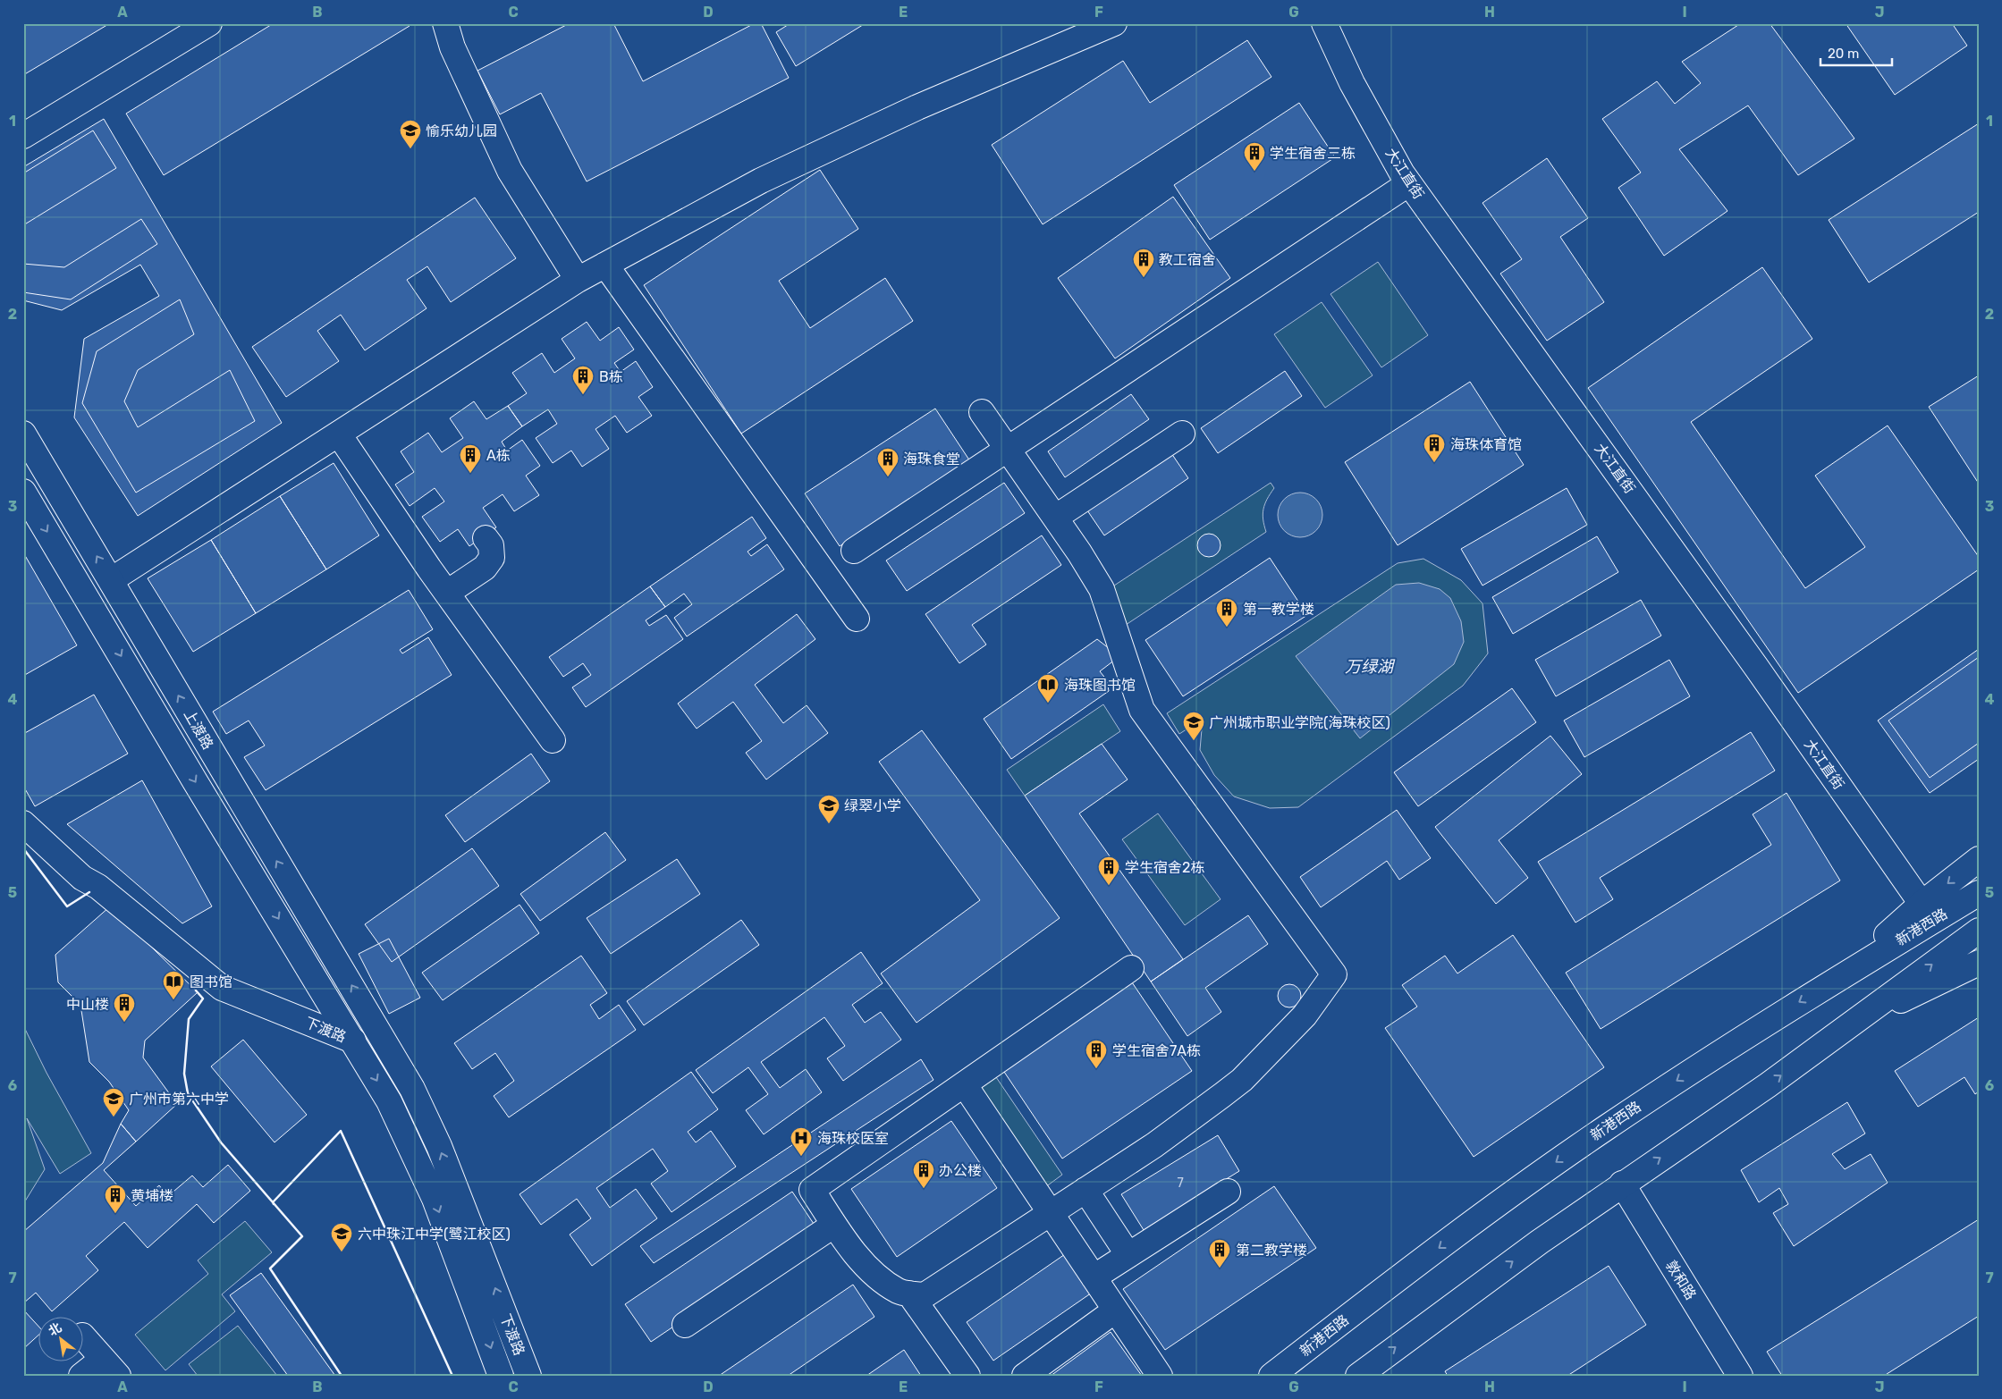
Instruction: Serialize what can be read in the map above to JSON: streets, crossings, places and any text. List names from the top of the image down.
{
  "streets": {
    "main road": [
      "大江直街",
      "上渡路",
      "新港西路",
      "下渡路",
      "敦和路"
    ]
  },
  "crossings": [
    ["上渡路", "下渡路"]
  ],
  "water": ["万绿湖"],
  "places": {
    "school or university": [
      "愉乐幼儿园",
      "广州城市职业学院(海珠校区)",
      "绿翠小学",
      "广州市第六中学",
      "六中珠江中学(鹭江校区)"
    ],
    "building": [
      "学生宿舍三栋",
      "教工宿舍",
      "B栋",
      "海珠体育馆",
      "A栋",
      "海珠食堂",
      "第一教学楼",
      "学生宿舍2栋",
      "中山楼",
      "学生宿舍7A栋",
      "办公楼",
      "黄埔楼",
      "第二教学楼"
    ],
    "library": ["海珠图书馆", "图书馆"],
    "hospital": ["海珠校医室"]
  },
  "house_numbers": ["7"],
  "scale_bar": "20 m",
  "north": "top left",
  "grid": {
    "columns": [
      "A",
      "B",
      "C",
      "D",
      "E",
      "F",
      "G",
      "H",
      "I",
      "J"
    ],
    "rows": [
      "1",
      "2",
      "3",
      "4",
      "5",
      "6",
      "7"
    ]
  }
}
